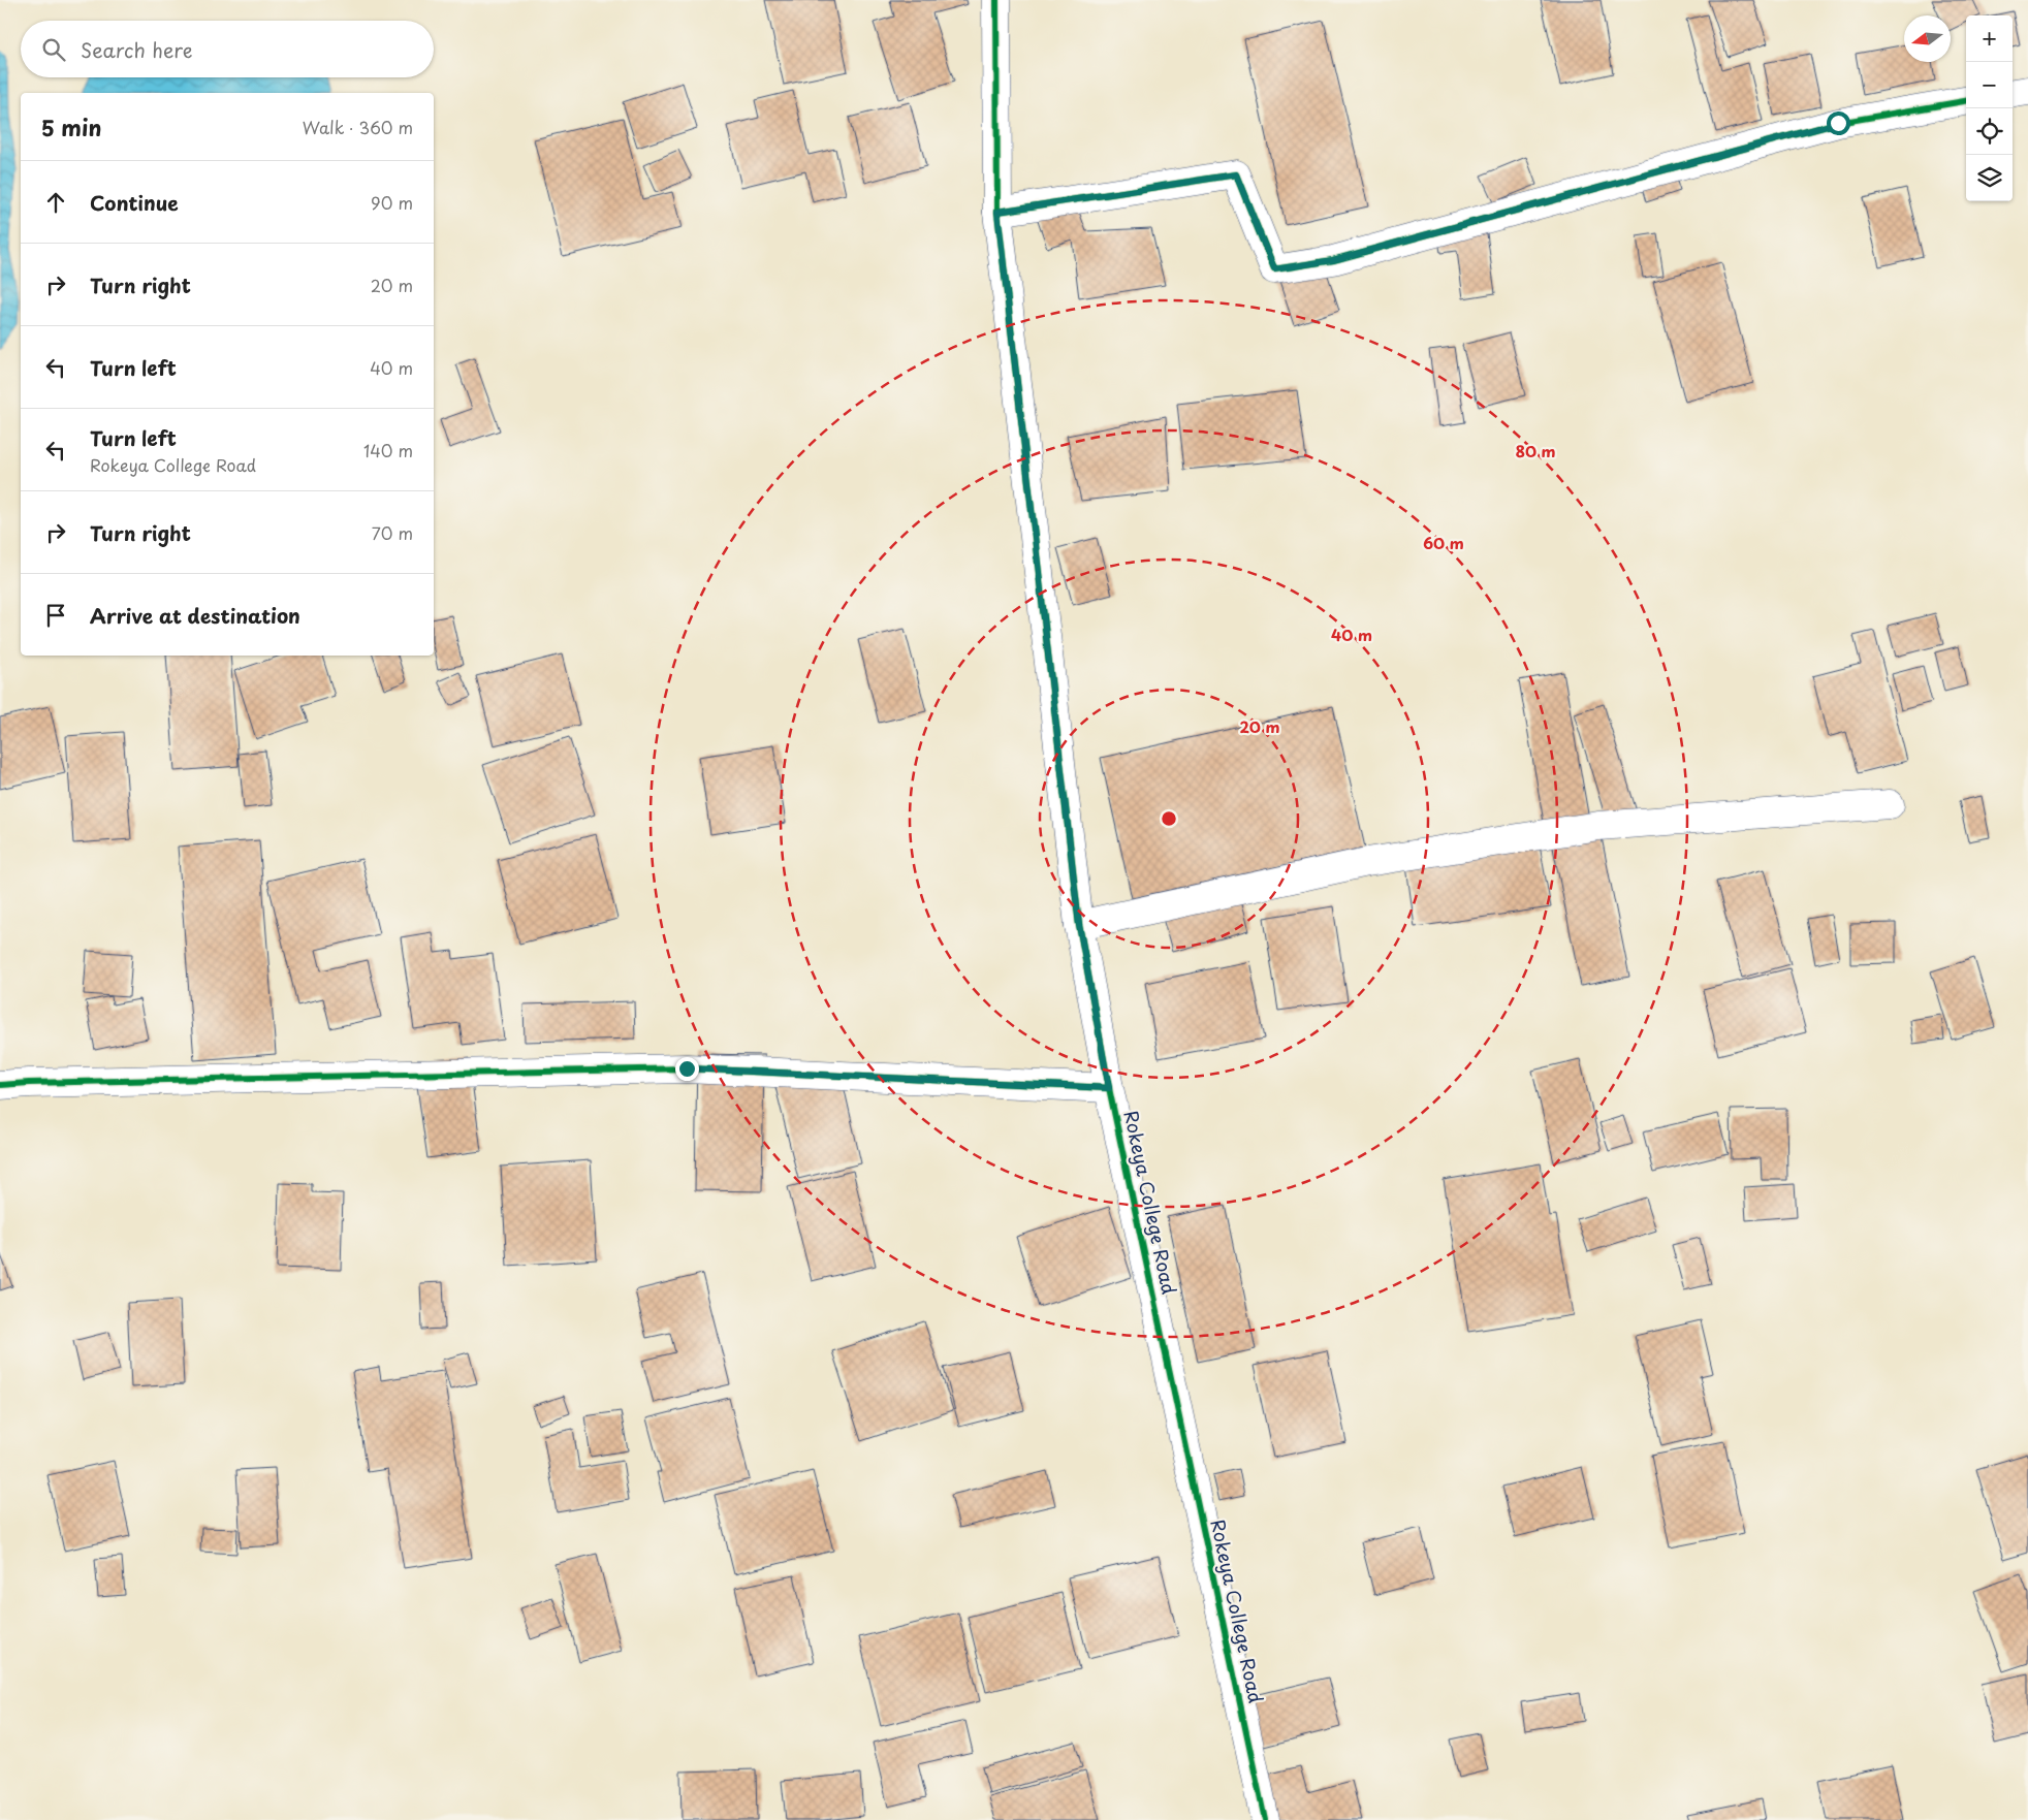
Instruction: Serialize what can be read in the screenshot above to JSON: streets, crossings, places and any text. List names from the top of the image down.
{
  "streets": {
    "street": ["Rokeya College Road"]
  },
  "north": "left",
  "page": {
    "map_buttons": ["+", "−"],
    "search": "Search here",
    "heading": ["5 min", "Walk · 360 m"],
    "list": [
      ["Continue", "90 m"],
      ["Turn right", "20 m"],
      ["Turn left", "40 m"],
      ["Turn left", "Rokeya College Road", "140 m"],
      ["Turn right", "70 m"],
      "Arrive at destination"
    ]
  },
  "rings": [
    "80 m",
    "60 m",
    "40 m",
    "20 m"
  ]
}
